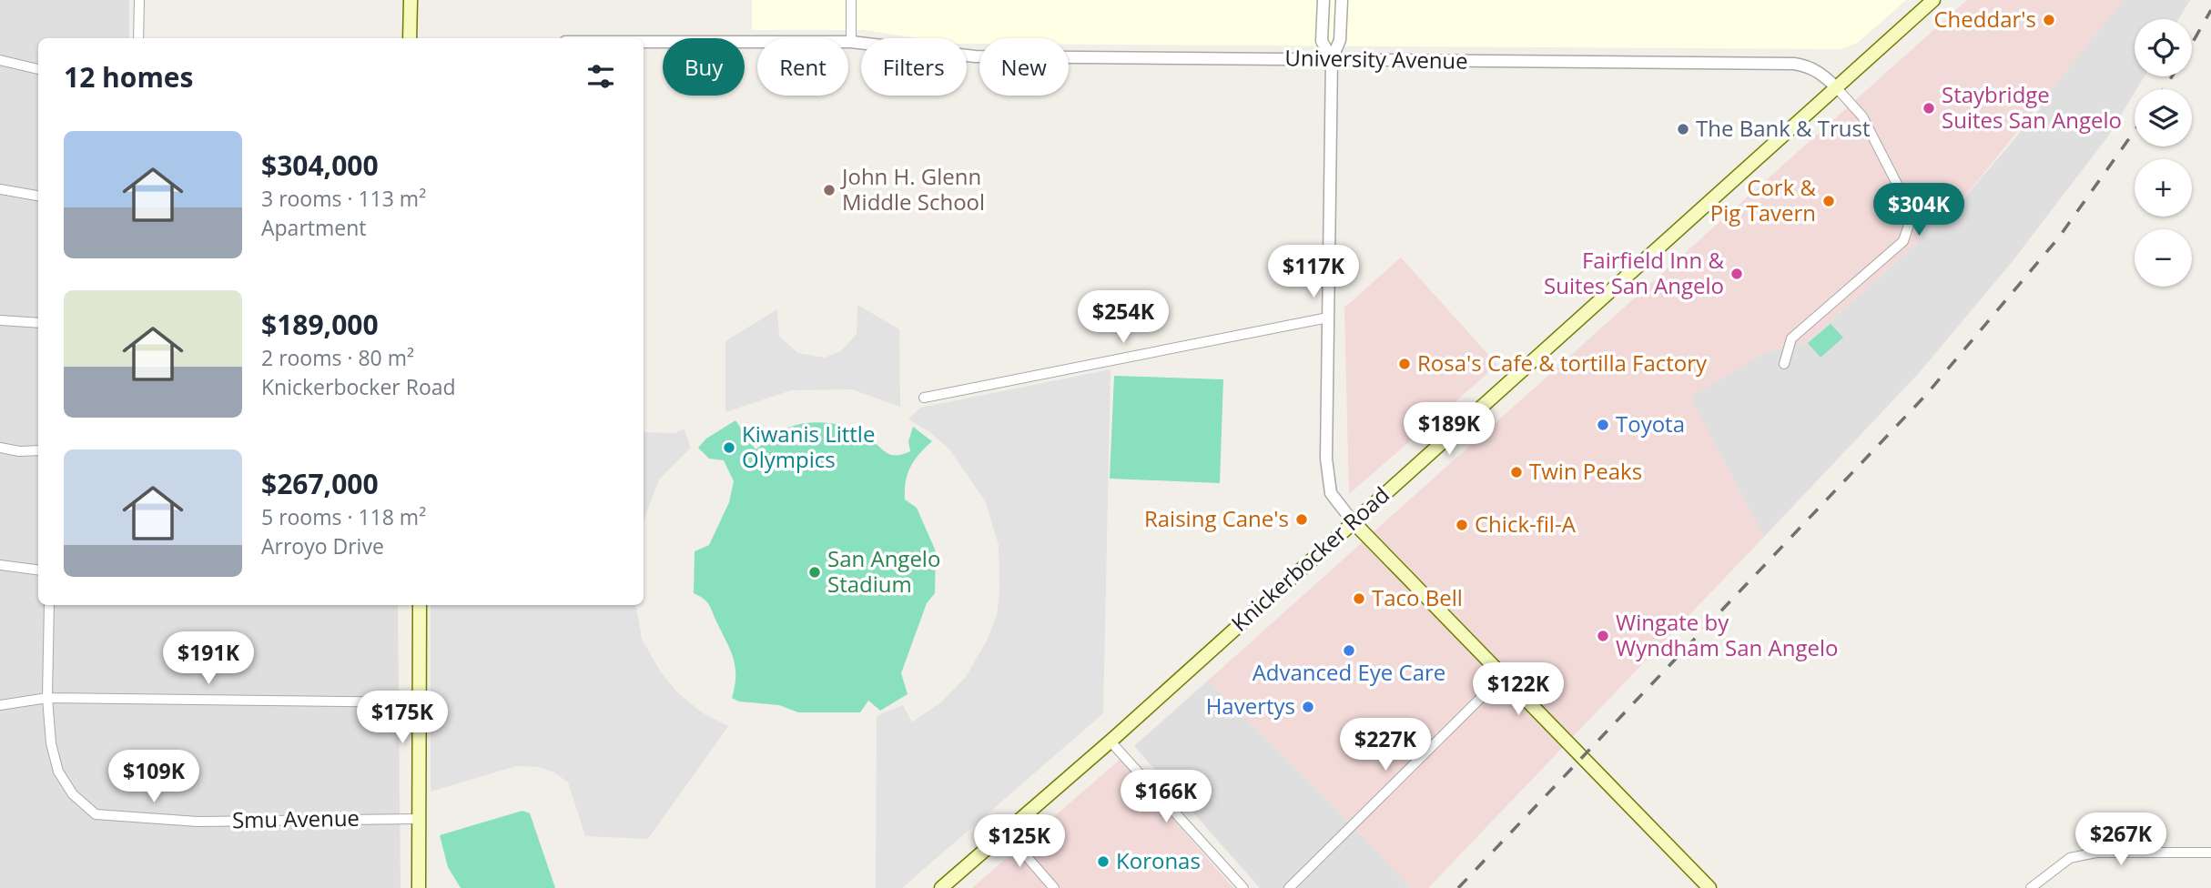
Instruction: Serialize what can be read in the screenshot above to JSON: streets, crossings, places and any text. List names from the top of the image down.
{
  "streets": {
    "main road": ["Knickerbocker Road"],
    "street": ["University Avenue", "Smu Avenue"]
  },
  "crossings": [
    ["University Avenue", "Knickerbocker Road"]
  ],
  "places": [
    "Cheddar's",
    "Staybridge Suites San Angelo",
    "The Bank & Trust",
    "John H. Glenn Middle School",
    "Cork & Pig Tavern",
    "Fairfield Inn & Suites San Angelo",
    "Rosa's Cafe & tortilla Factory",
    "Toyota",
    "Kiwanis Little Olympics",
    "Twin Peaks",
    "Raising Cane's",
    "Chick-fil-A",
    "San Angelo Stadium",
    "Taco Bell",
    "Wingate by Wyndham San Angelo",
    "Advanced Eye Care",
    "Havertys",
    "Koronas"
  ],
  "page": {
    "map_buttons": ["+", "−"],
    "chip": [
      "Buy",
      "Rent",
      "Filters",
      "New"
    ],
    "heading": "12 homes",
    "list": [
      {
        "name": "$304,000",
        "note": "3 rooms · 113 m² · Apartment"
      },
      {
        "name": "$189,000",
        "note": "2 rooms · 80 m² · Knickerbocker Road"
      },
      {
        "name": "$267,000",
        "note": "5 rooms · 118 m² · Arroyo Drive"
      }
    ],
    "price": [
      "$304K",
      "$117K",
      "$254K",
      "$189K",
      "$191K",
      "$122K",
      "$175K",
      "$227K",
      "$109K",
      "$166K",
      "$267K",
      "$125K"
    ]
  }
}
